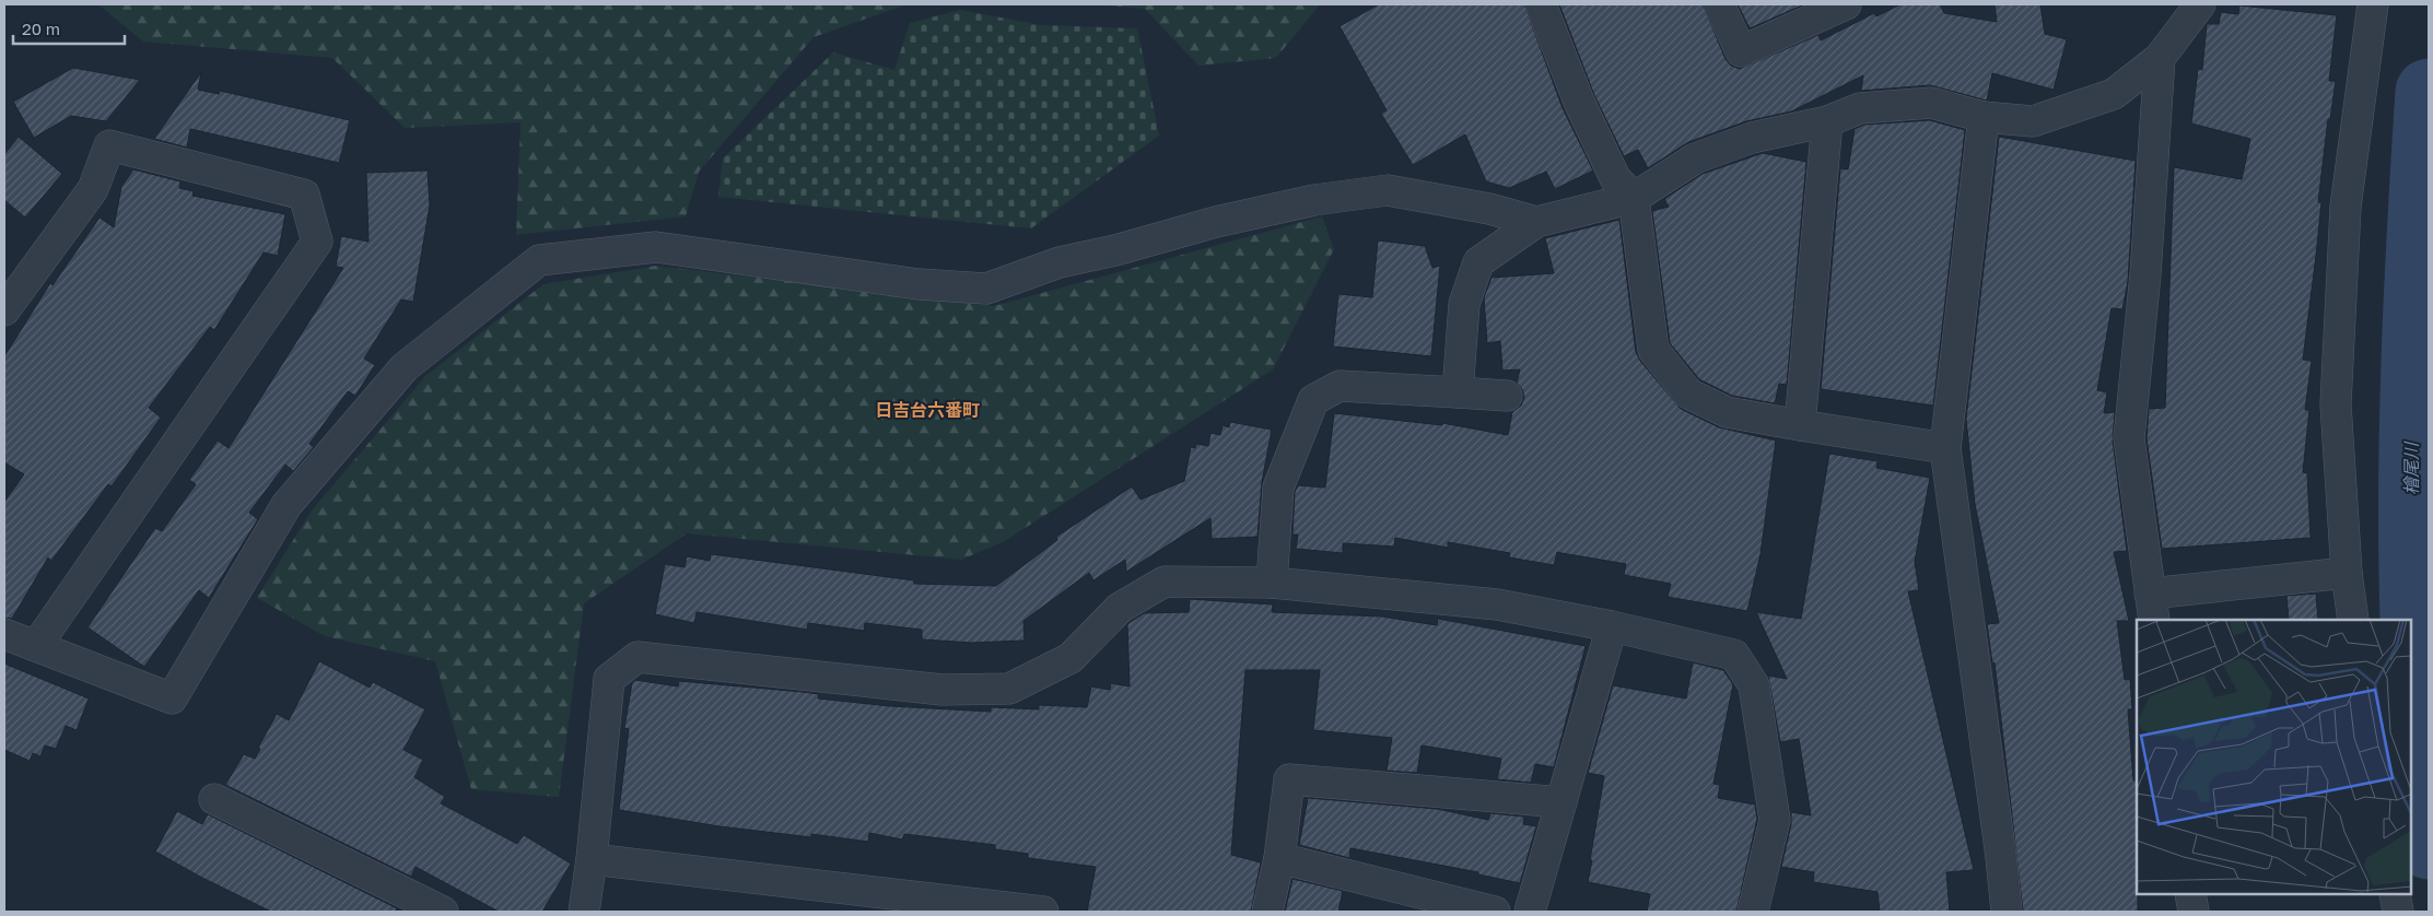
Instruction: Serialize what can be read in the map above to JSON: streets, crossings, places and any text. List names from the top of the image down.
{
  "districts": ["日吉台六番町"],
  "water": ["檜尾川"],
  "scale_bar": "20 m"
}
